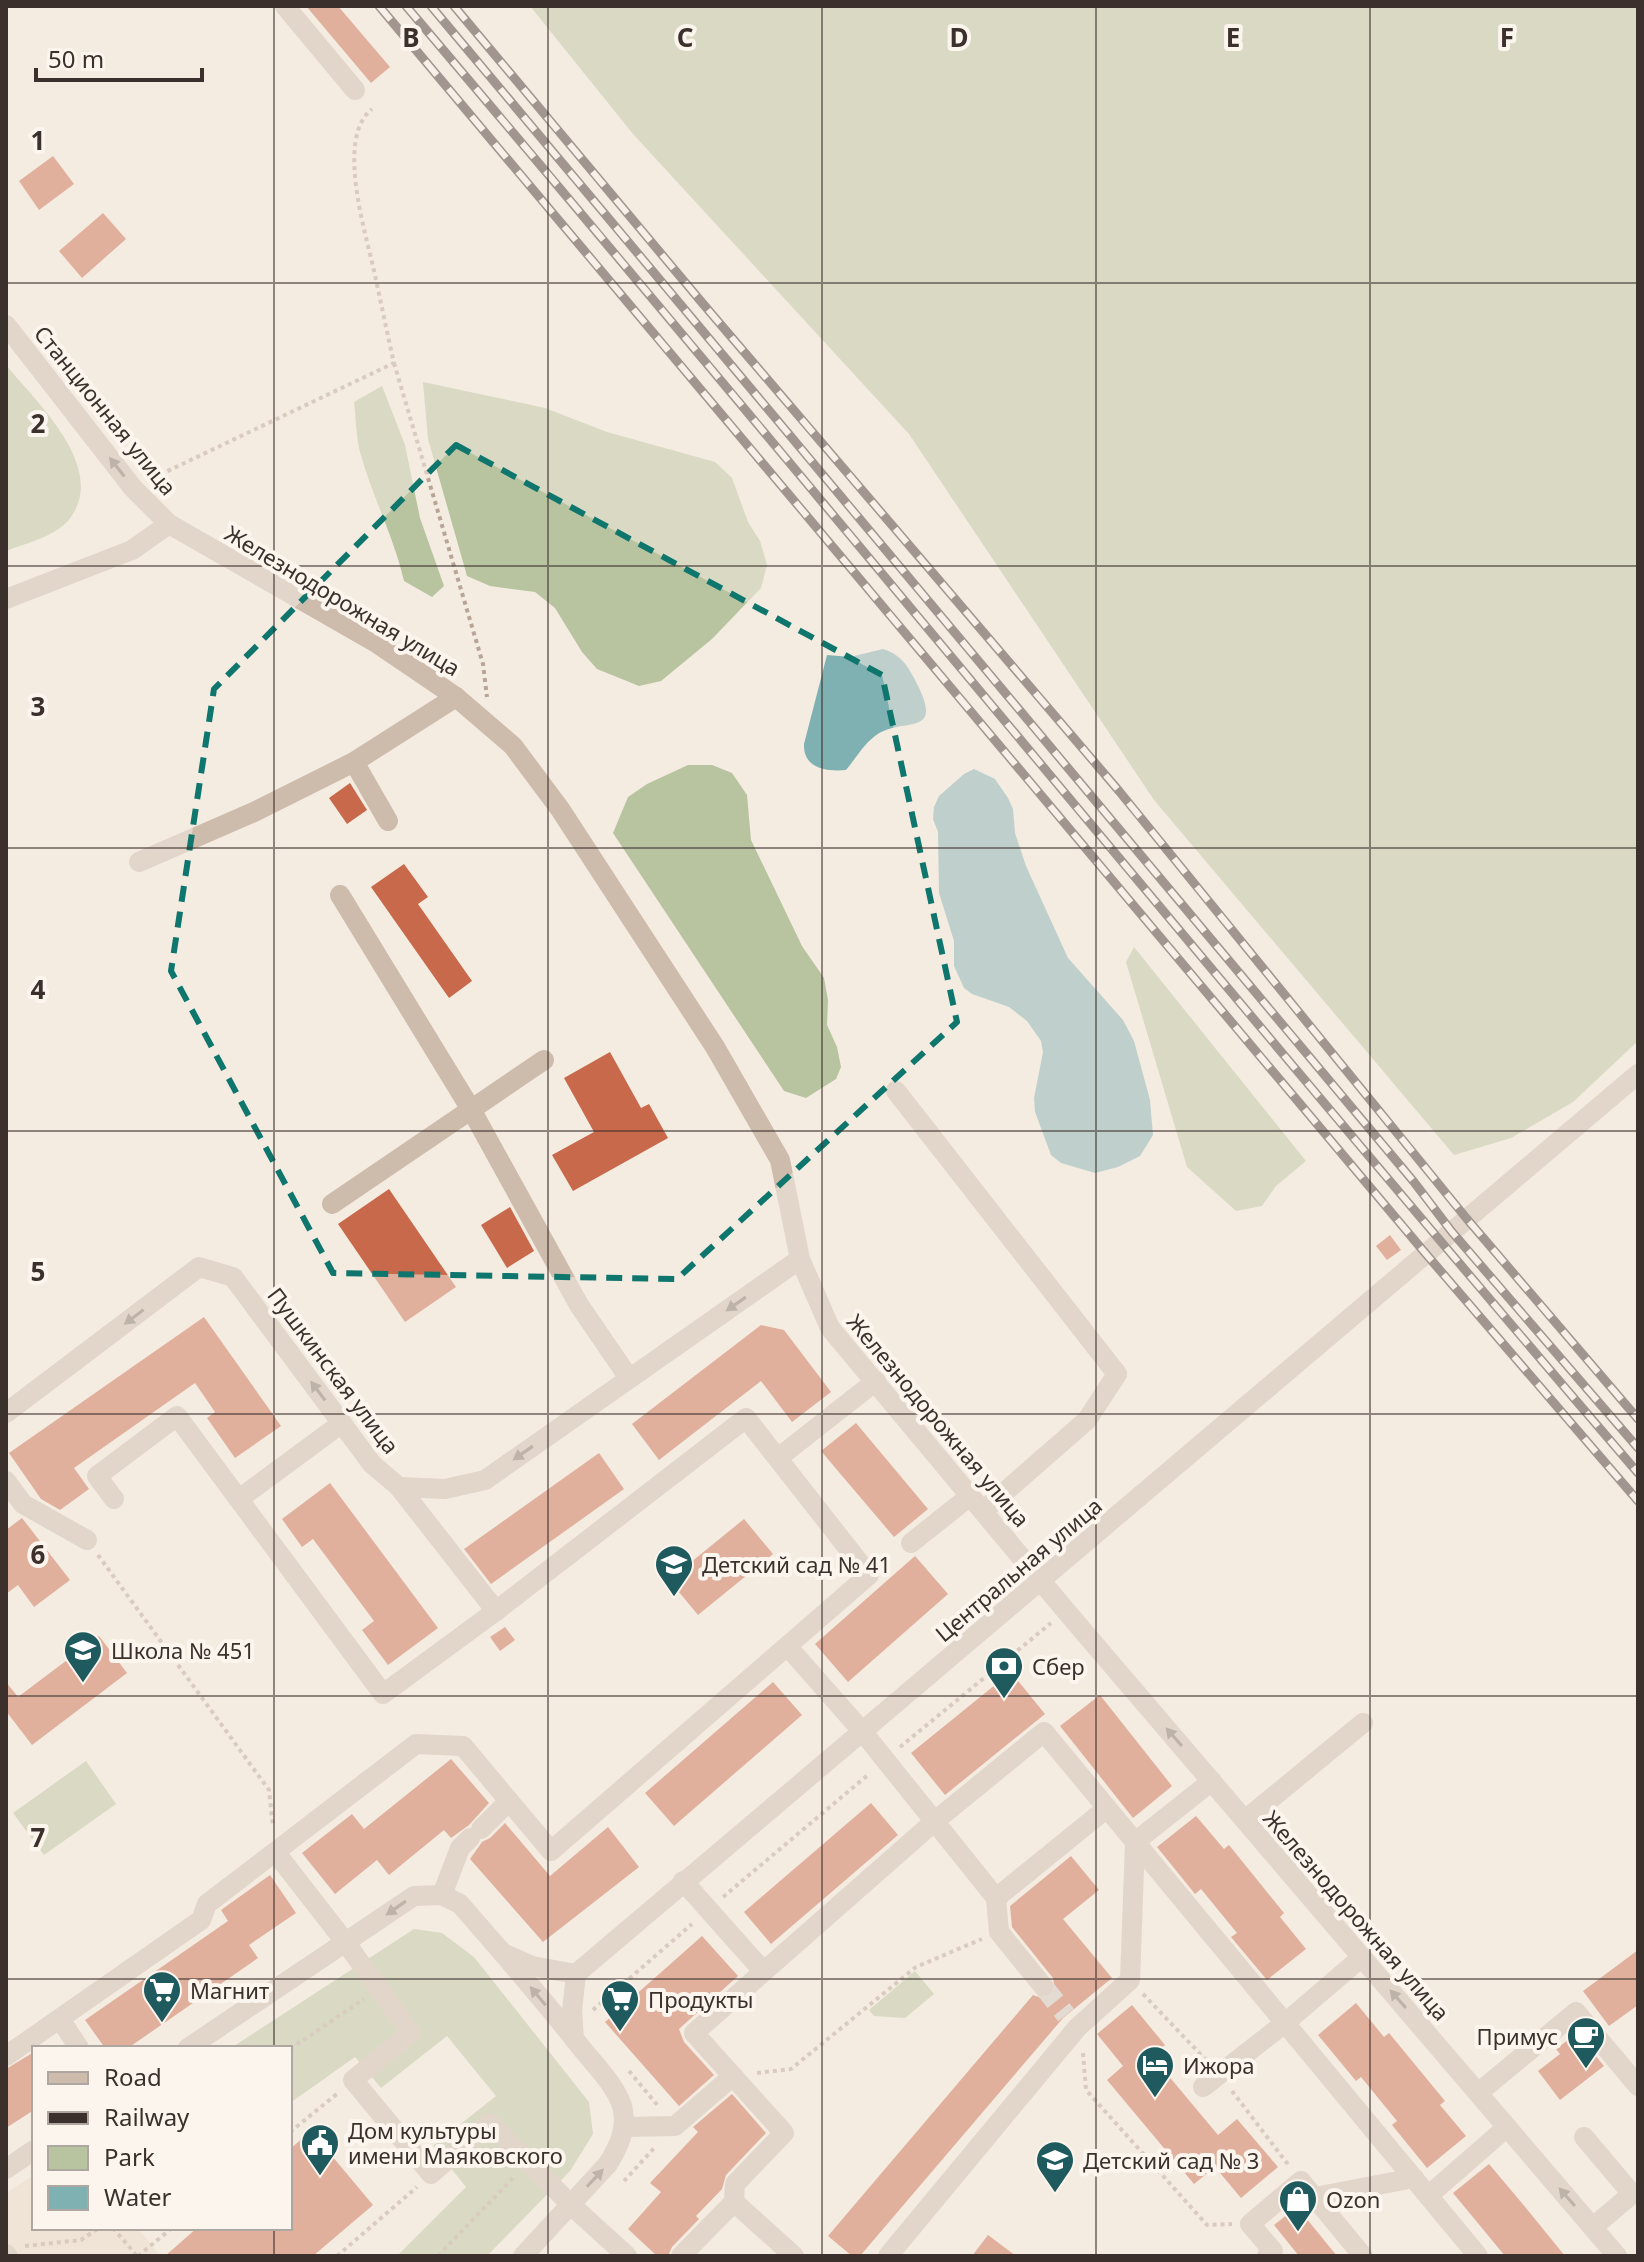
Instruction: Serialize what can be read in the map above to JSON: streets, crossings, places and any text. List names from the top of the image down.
{
  "streets": {
    "street": [
      "Станционная улица",
      "Железнодорожная улица",
      "Пушкинская улица",
      "Центральная улица"
    ]
  },
  "crossings": [
    ["Станционная улица", "Железнодорожная улица"],
    ["Железнодорожная улица", "Пушкинская улица"],
    ["Железнодорожная улица", "Центральная улица"]
  ],
  "one_way": ["Станционная улица"],
  "places": {
    "school or university": ["Детский сад № 41", "Школа № 451", "Детский сад № 3"],
    "bank": ["Сбер"],
    "supermarket": ["Магнит", "Продукты"],
    "cafe": ["Примус"],
    "hotel": ["Ижора"],
    "public building": ["Дом культуры имени Маяковского"],
    "shop": ["Ozon"]
  },
  "legend": [
    "Road",
    "Railway",
    "Park",
    "Water"
  ],
  "scale_bar": "50 m",
  "grid": {
    "columns": [
      "B",
      "C",
      "D",
      "E",
      "F"
    ],
    "rows": [
      "1",
      "2",
      "3",
      "4",
      "5",
      "6",
      "7"
    ]
  }
}
